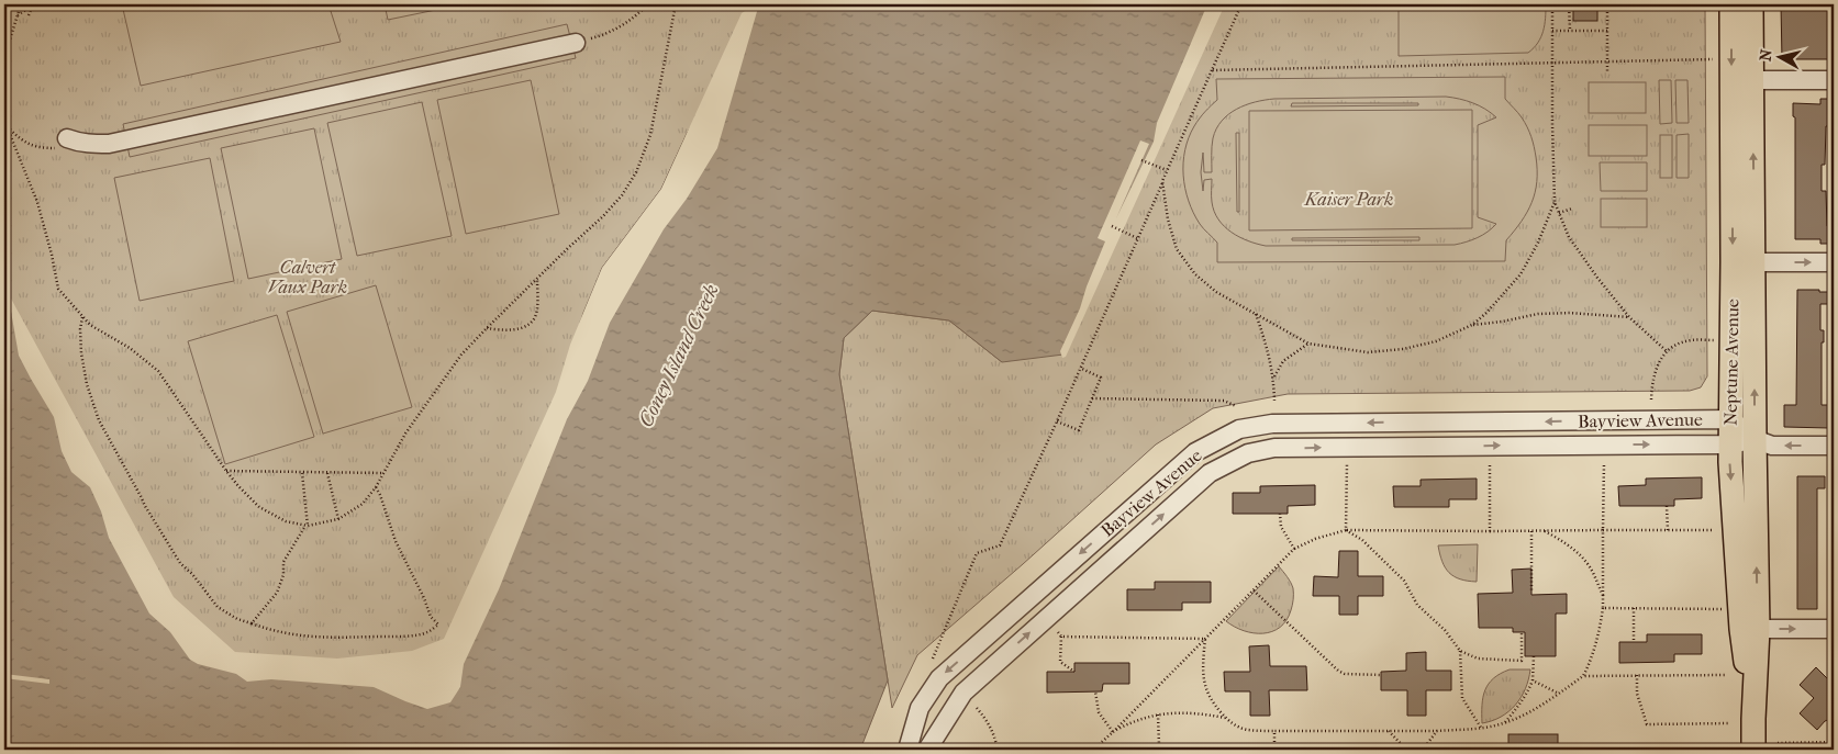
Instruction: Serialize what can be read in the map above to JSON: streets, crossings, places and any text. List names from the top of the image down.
{
  "streets": {
    "main road": ["Neptune Avenue"],
    "street": ["Bayview Avenue"]
  },
  "crossings": [
    ["Neptune Avenue", "Bayview Avenue"]
  ],
  "water": ["Coney Island Creek"],
  "parks": ["Kaiser Park", "Calvert Vaux Park"],
  "north": "left"
}
